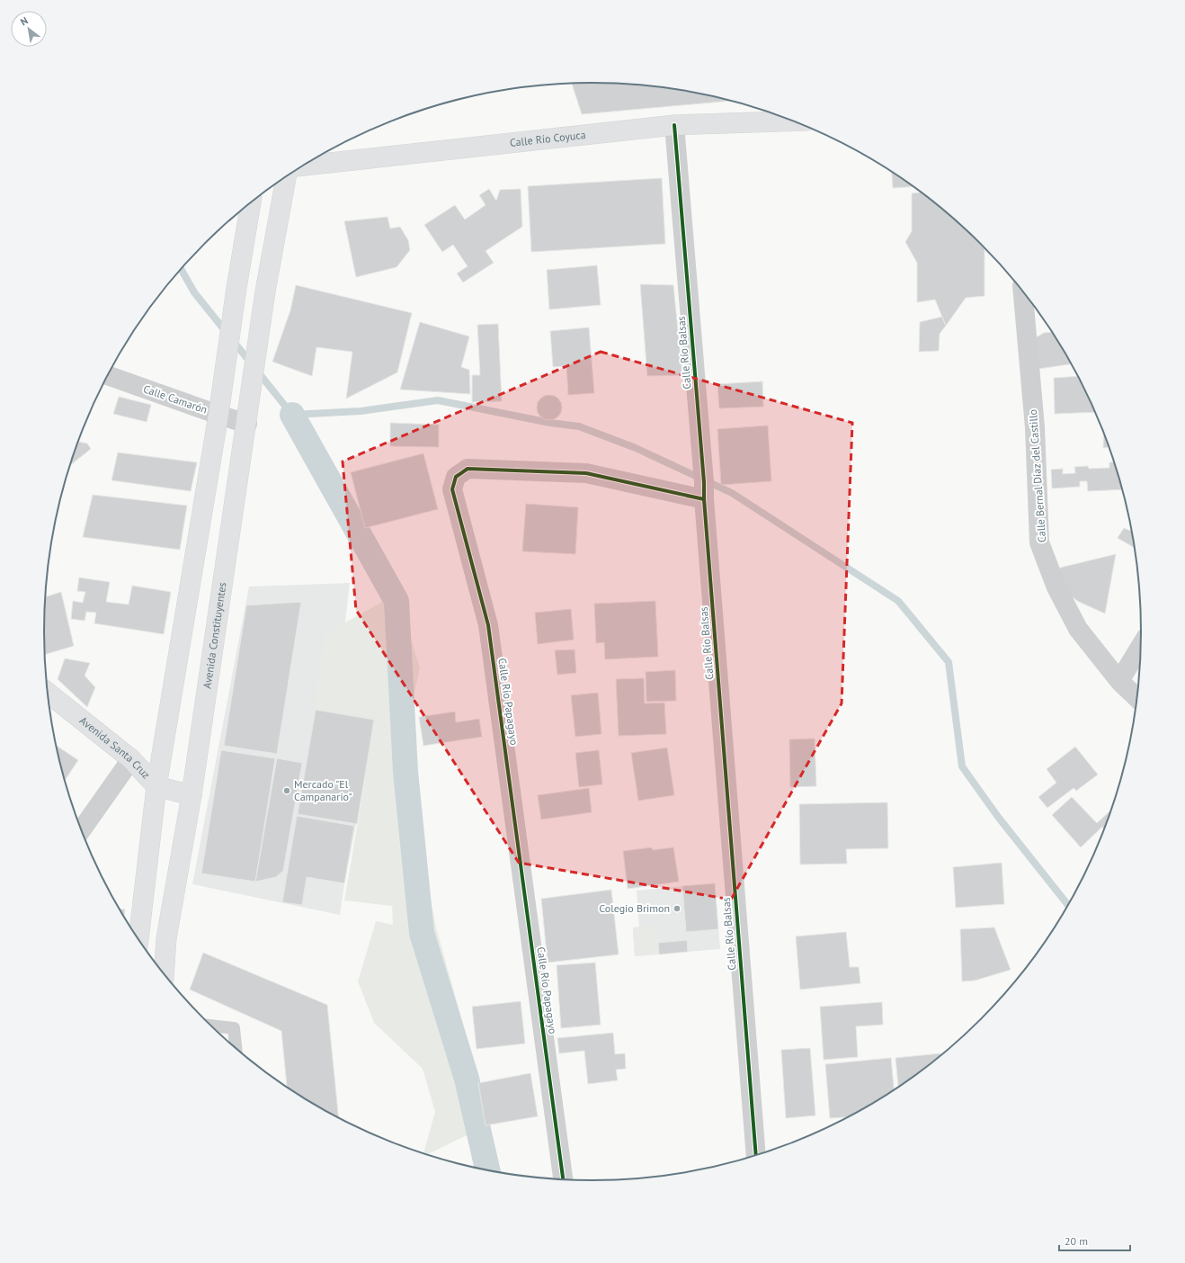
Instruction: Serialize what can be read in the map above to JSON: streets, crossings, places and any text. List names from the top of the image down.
{
  "streets": {
    "main road": ["Calle Río Coyuca", "Avenida Constituyentes", "Avenida Santa Cruz"],
    "street": [
      "Calle Río Balsas",
      "Calle Camarón",
      "Calle Bernal Díaz del Castillo",
      "Calle Río Papagayo"
    ]
  },
  "crossings": [
    ["Calle Río Coyuca", "Calle Río Balsas"],
    ["Calle Río Balsas", "Calle Río Papagayo"],
    ["Calle Camarón", "Avenida Constituyentes"],
    ["Avenida Constituyentes", "Avenida Santa Cruz"]
  ],
  "places": ["Mercado \"El Campanario\"", "Colegio Brimon"],
  "scale_bar": "20 m",
  "north": "top left"
}
